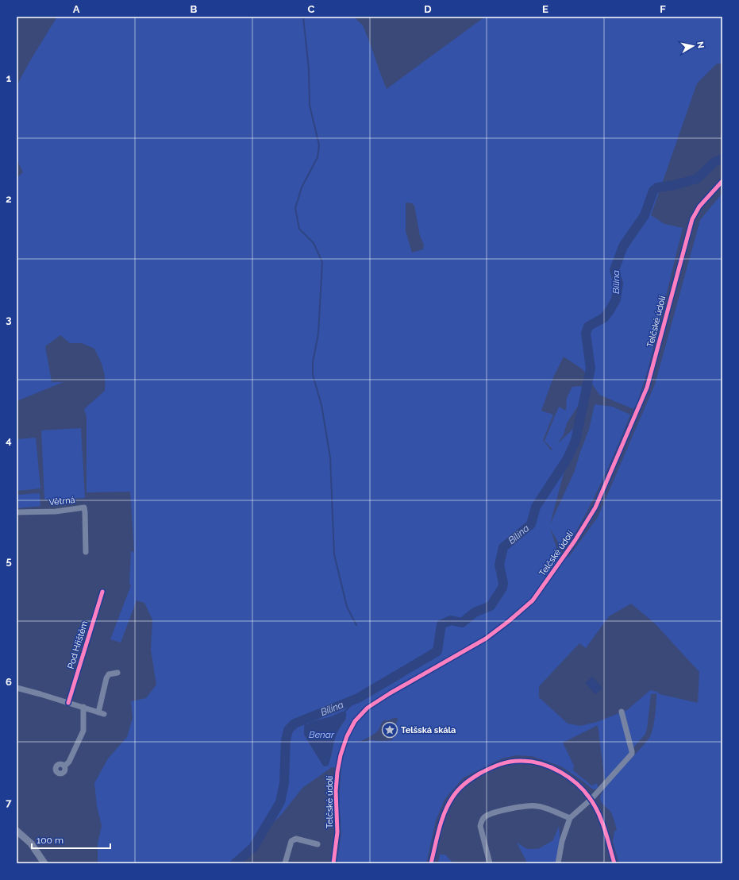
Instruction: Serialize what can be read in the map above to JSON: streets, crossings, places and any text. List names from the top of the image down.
{
  "streets": {
    "street": ["Telčské údolí", "Větrná", "Pod Hřištěm"]
  },
  "water": ["Bílina", "Benar"],
  "places": {
    "place": ["Telšská skála"]
  },
  "scale_bar": "100 m",
  "north": "right",
  "grid": {
    "columns": [
      "A",
      "B",
      "C",
      "D",
      "E",
      "F"
    ],
    "rows": [
      "1",
      "2",
      "3",
      "4",
      "5",
      "6",
      "7"
    ]
  }
}
